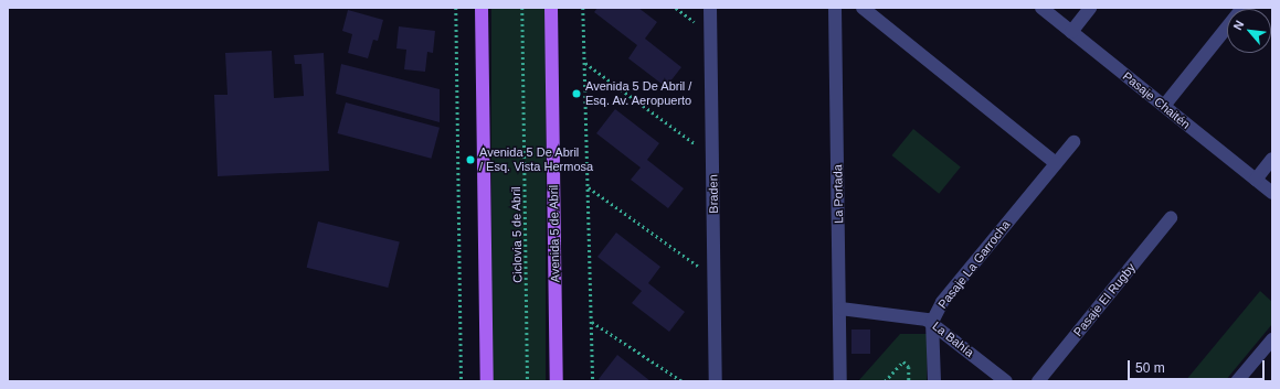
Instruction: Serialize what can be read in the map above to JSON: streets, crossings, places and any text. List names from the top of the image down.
{
  "streets": {
    "main road": ["Avenida 5 de Abril"],
    "street": [
      "Pasaje Chaitén",
      "Braden",
      "La Portada",
      "Pasaje La Garrocha",
      "Pasaje El Rugby",
      "La Bahía"
    ],
    "path": ["Ciclovia 5 de Abril"]
  },
  "crossings": [
    ["La Portada", "La Bahía"],
    ["Pasaje La Garrocha", "La Bahía"]
  ],
  "places": ["Avenida 5 De Abril / Esq. Av. Aeropuerto", "Avenida 5 De Abril / Esq. Vista Hermosa"],
  "scale_bar": "50 m",
  "north": "top left"
}
